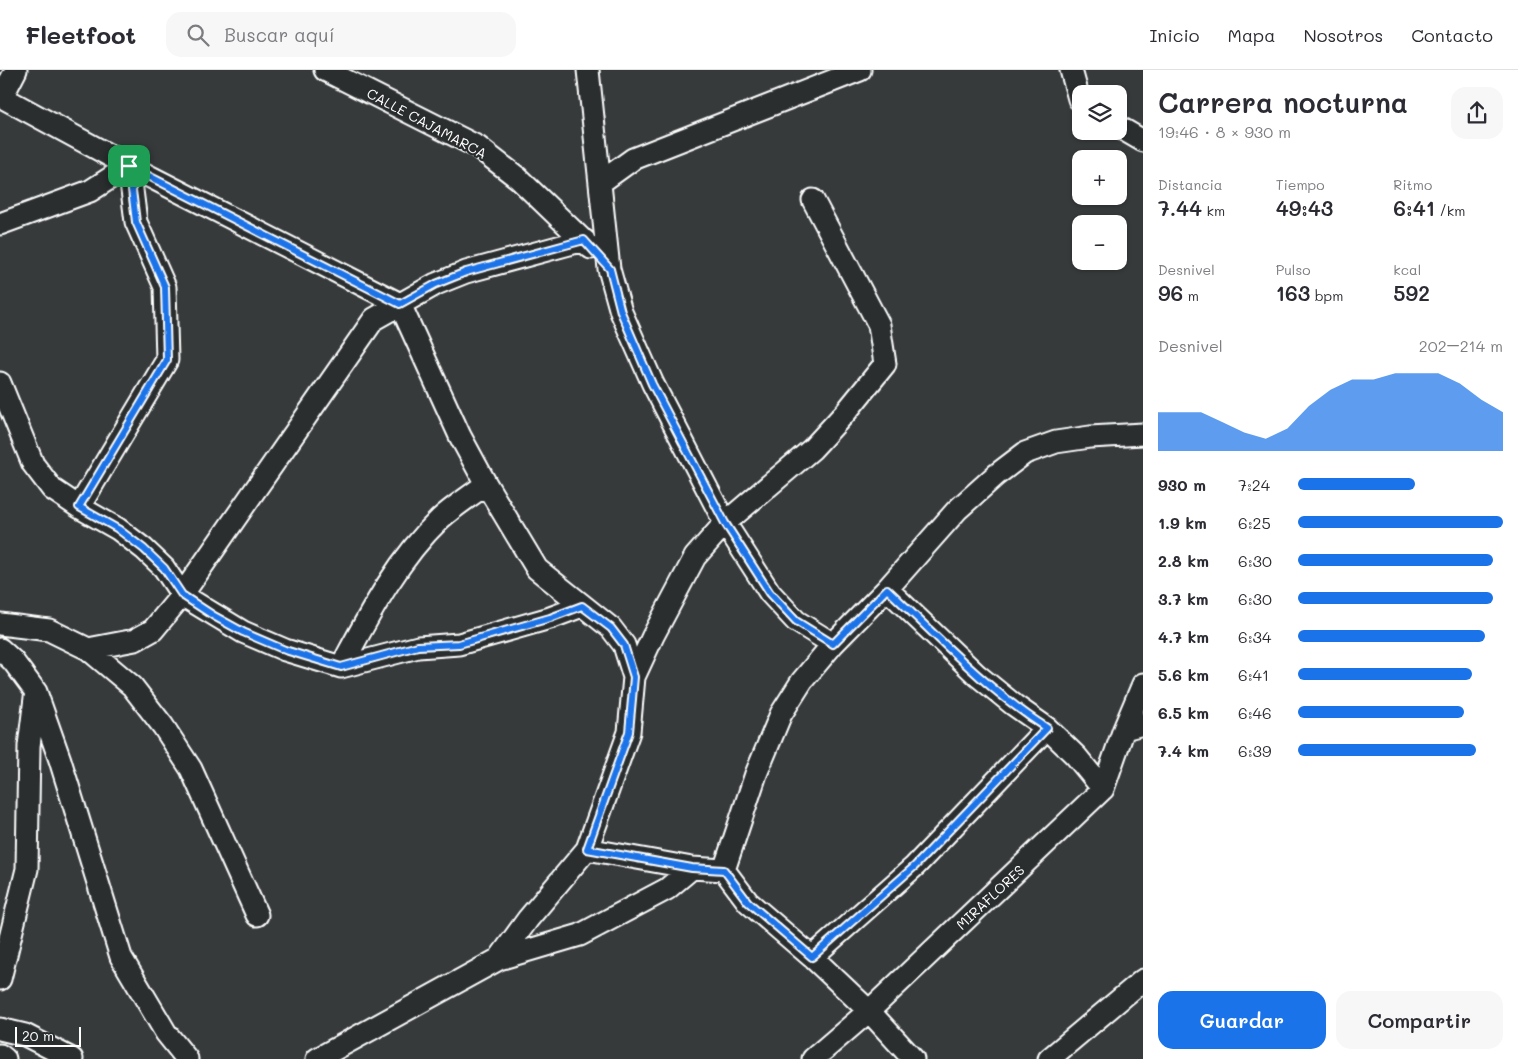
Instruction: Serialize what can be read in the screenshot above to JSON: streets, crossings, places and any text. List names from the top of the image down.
{
  "streets": {
    "street": ["CALLE CAJAMARCA", "MIRAFLORES"]
  },
  "scale_bar": "20 m",
  "page": {
    "header": "Fleetfoot",
    "search": "Buscar aquí",
    "nav": [
      "Inicio",
      "Mapa",
      "Nosotros",
      "Contacto"
    ],
    "heading": ["Carrera nocturna", "19:46 · 8 × 930 m"],
    "map_buttons": ["+", "−"],
    "stats": [
      ["Distancia", "7.44 km"],
      ["Tiempo", "49:43"],
      ["Ritmo", "6:41 /km"],
      ["Desnivel", "96 m"],
      ["Pulso", "163 bpm"],
      ["kcal", "592"]
    ],
    "chart": ["Desnivel", "202–214 m"],
    "list": [
      {
        "name": "930 m",
        "note": "7:24"
      },
      {
        "name": "1.9 km",
        "note": "6:25"
      },
      {
        "name": "2.8 km",
        "note": "6:30"
      },
      {
        "name": "3.7 km",
        "note": "6:30"
      },
      {
        "name": "4.7 km",
        "note": "6:34"
      },
      {
        "name": "5.6 km",
        "note": "6:41"
      },
      {
        "name": "6.5 km",
        "note": "6:46"
      },
      {
        "name": "7.4 km",
        "note": "6:39"
      }
    ],
    "buttons": ["Guardar", "Compartir"],
    "scale": "20 m"
  }
}
